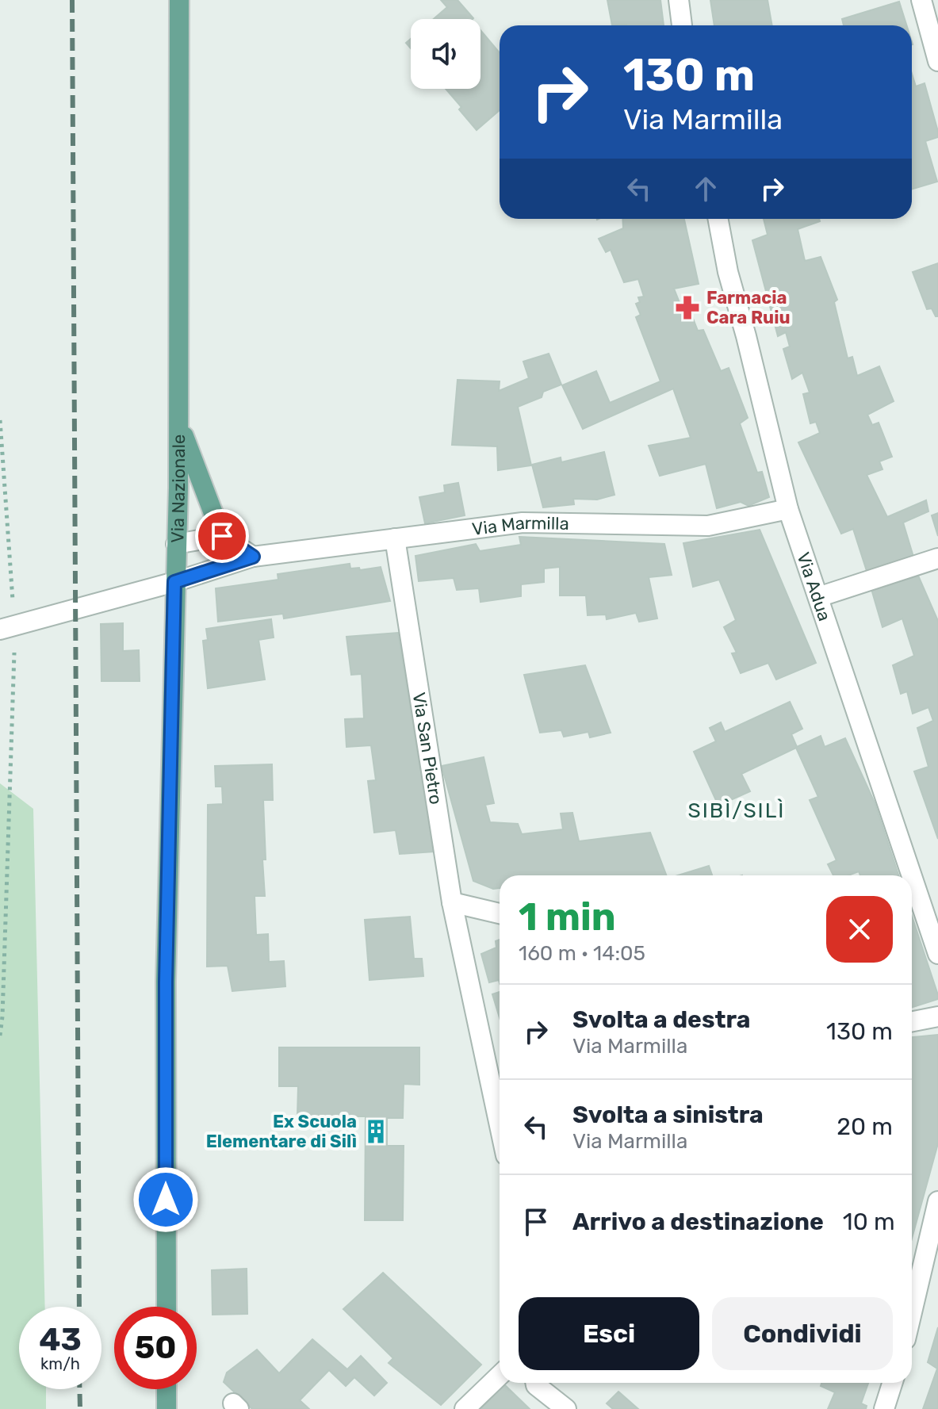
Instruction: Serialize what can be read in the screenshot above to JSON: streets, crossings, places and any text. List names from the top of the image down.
{
  "streets": {
    "main road": ["Via Nazionale"],
    "street": ["Via Marmilla", "Via Adua", "Via San Pietro"]
  },
  "crossings": [
    ["Via Nazionale", "Via Marmilla"],
    ["Via Marmilla", "Via Adua"],
    ["Via Marmilla", "Via San Pietro"]
  ],
  "districts": ["SIBÌ/SILÌ"],
  "places": {
    "pharmacy": ["Farmacia Cara Ruiu"],
    "building": ["Ex Scuola Elementare di Silì"]
  },
  "page": {
    "turn": ["130 m", "Via Marmilla"],
    "heading": ["1 min", "160 m · 14:05"],
    "list": [
      {
        "name": "Svolta a destra",
        "note": "Via Marmilla",
        "value": "130 m"
      },
      {
        "name": "Svolta a sinistra",
        "note": "Via Marmilla",
        "value": "20 m"
      },
      {
        "name": "Arrivo a destinazione",
        "value": "10 m"
      }
    ],
    "buttons": ["Esci", "Condividi"],
    "speed": "43 km/h",
    "limit": "50"
  }
}
